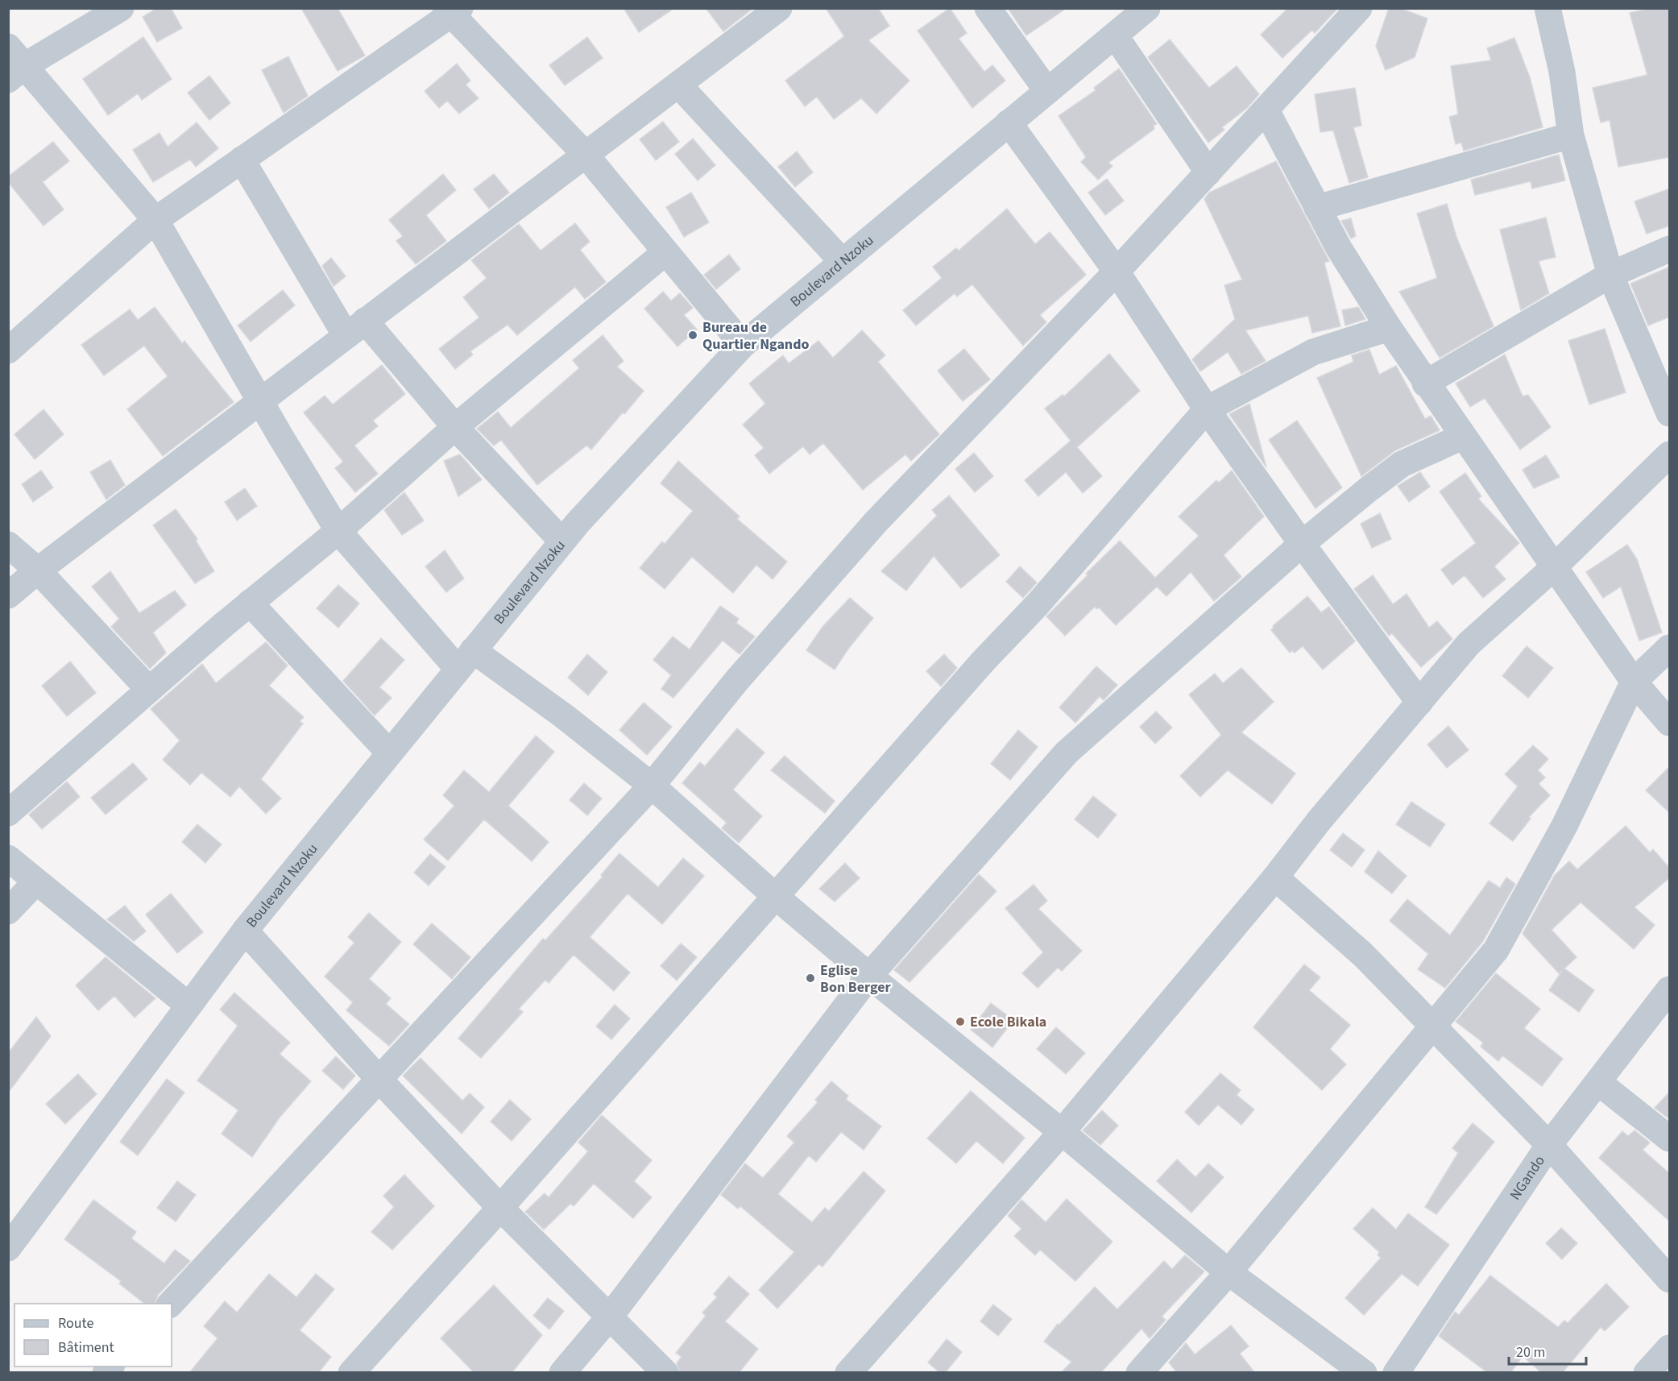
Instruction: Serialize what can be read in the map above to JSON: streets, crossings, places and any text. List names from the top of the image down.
{
  "streets": {
    "street": ["Boulevard Nzoku", "NGando"]
  },
  "places": ["Bureau de Quartier Ngando", "Eglise Bon Berger", "Ecole Bikala"],
  "legend": ["Route", "Bâtiment"],
  "scale_bar": "20 m"
}
